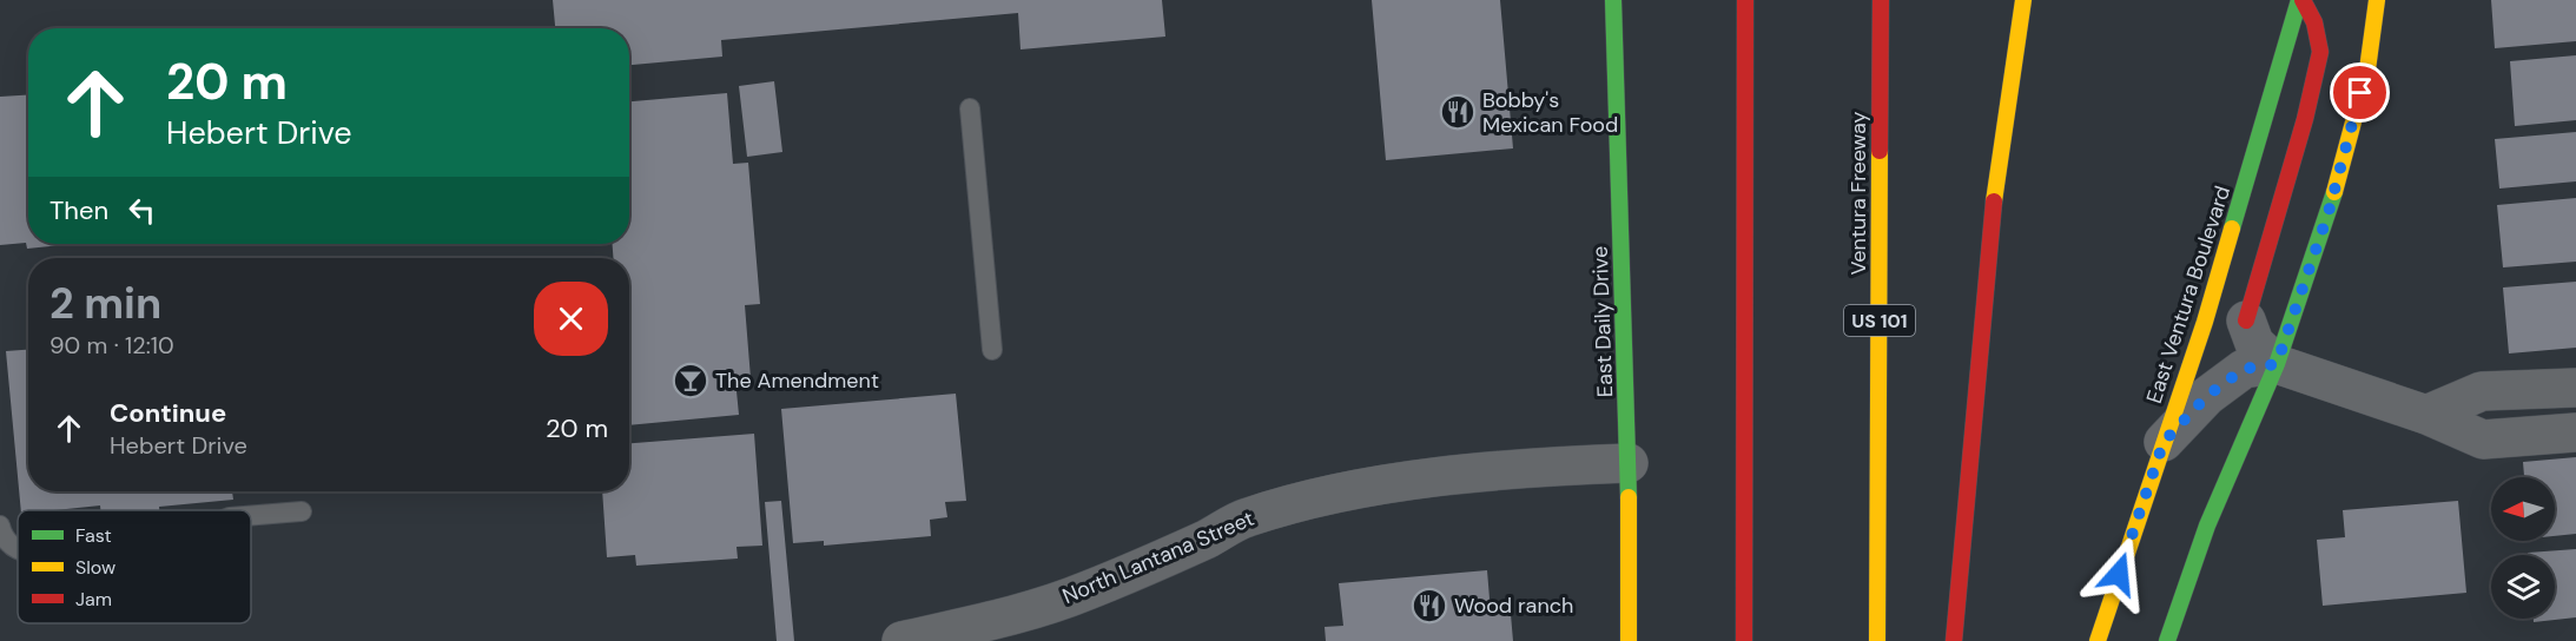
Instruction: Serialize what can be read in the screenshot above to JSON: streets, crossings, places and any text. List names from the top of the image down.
{
  "streets": {
    "main road": [
      "Ventura Freeway",
      "East Ventura Boulevard",
      "US 101",
      "East Daily Drive"
    ],
    "street": ["North Lantana Street"]
  },
  "crossings": [
    ["East Daily Drive", "North Lantana Street"]
  ],
  "places": {
    "restaurant": ["Bobby's Mexican Food", "Wood ranch"],
    "bar": ["The Amendment"]
  },
  "legend": ["Fast", "Slow", "Jam"],
  "north": "left",
  "page": {
    "turn": ["20 m", "Hebert Drive"],
    "then": "Then",
    "heading": ["2 min", "90 m · 12:10"],
    "list": [
      {
        "name": "Continue",
        "note": "Hebert Drive",
        "value": "20 m"
      }
    ]
  }
}
